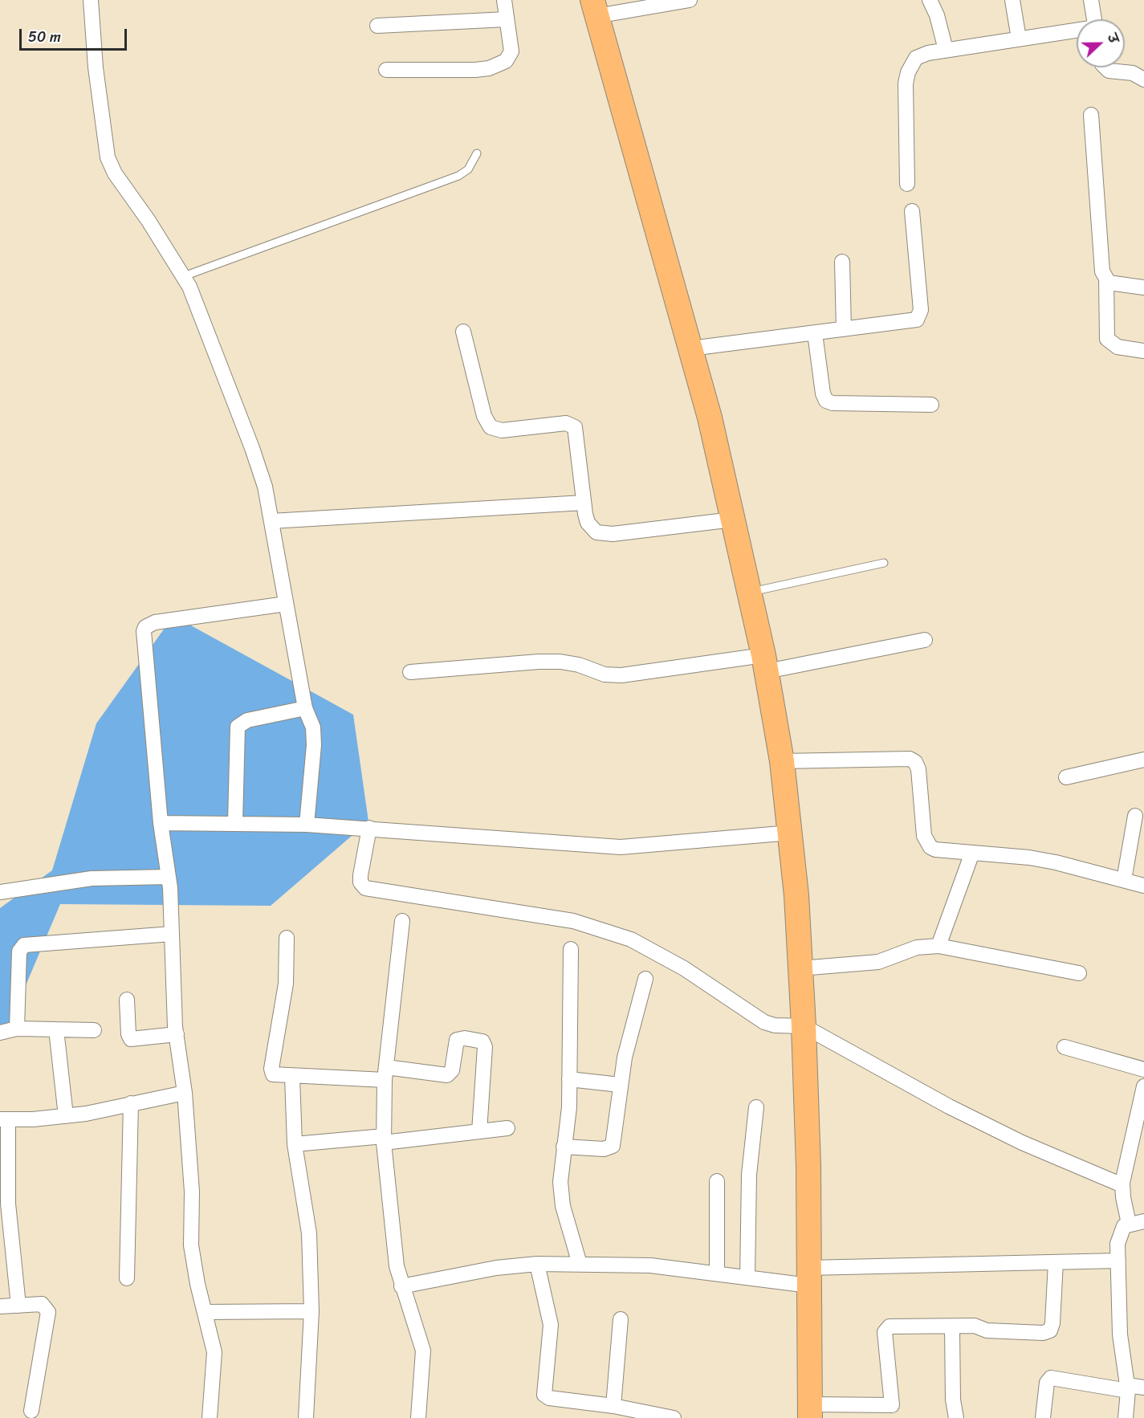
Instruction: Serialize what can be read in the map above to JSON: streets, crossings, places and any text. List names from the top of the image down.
{
  "scale_bar": "50 m",
  "north": "right"
}
